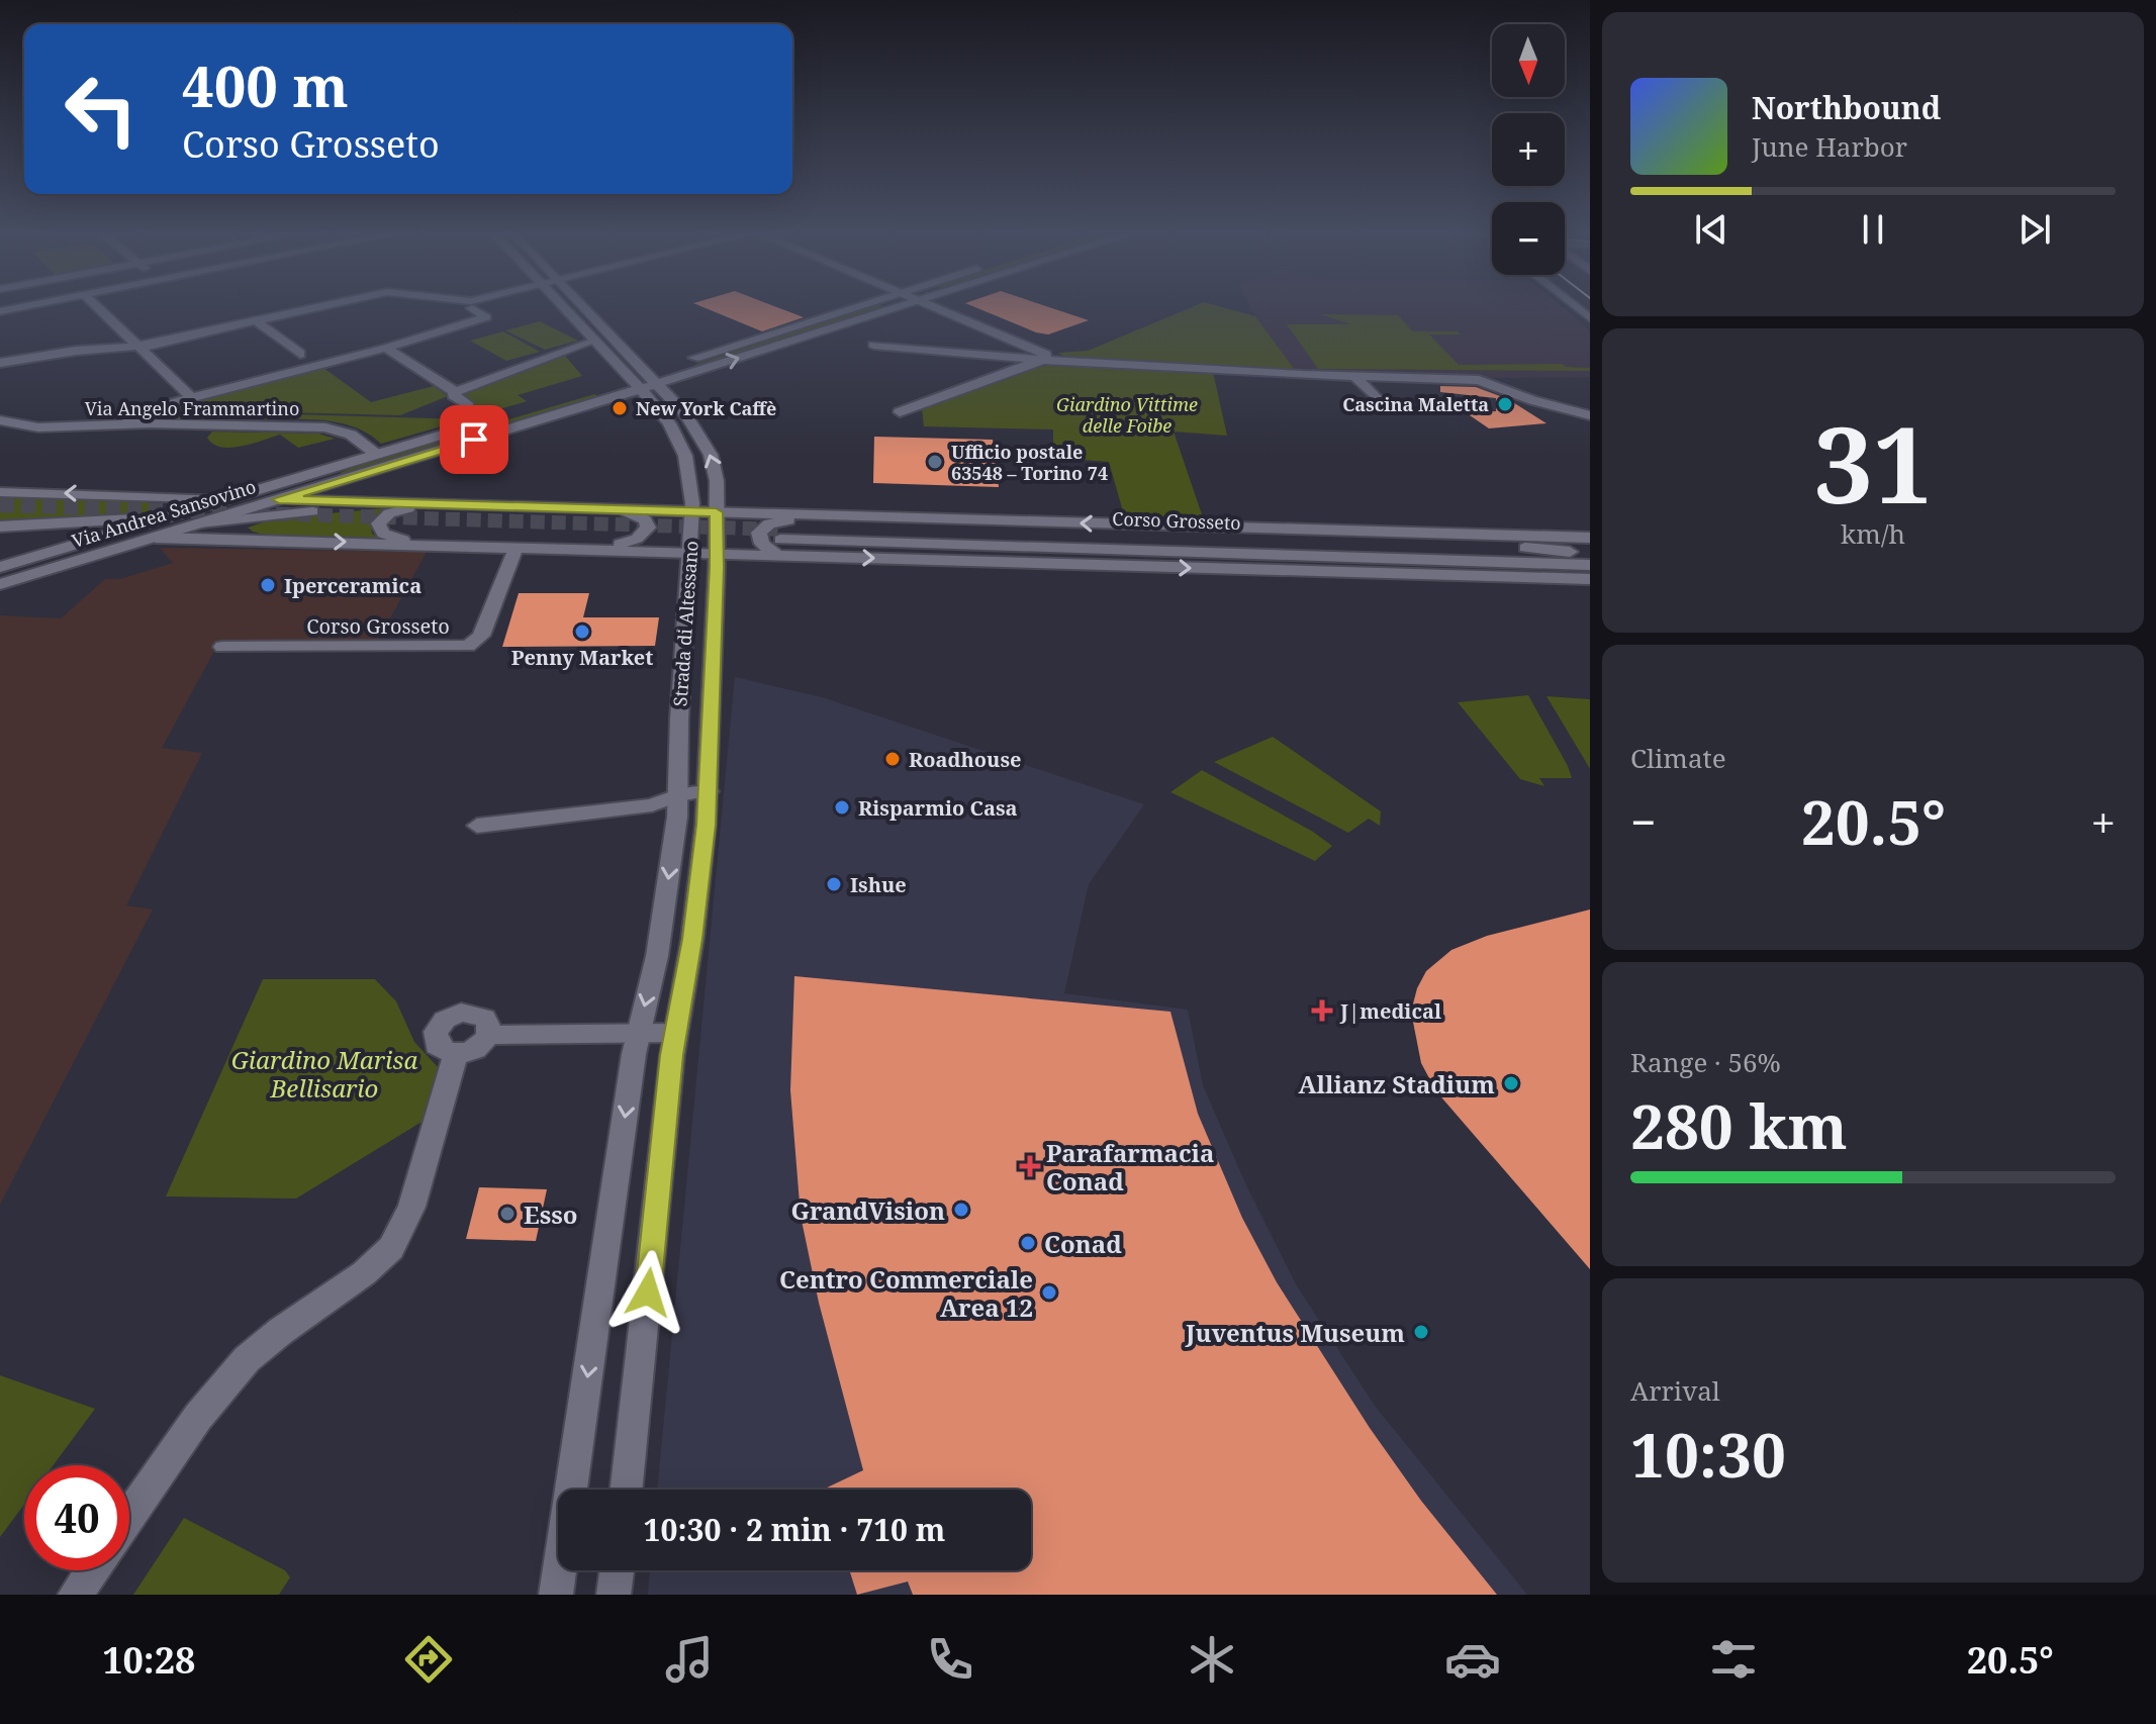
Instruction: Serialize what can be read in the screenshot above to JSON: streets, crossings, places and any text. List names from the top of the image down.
{
  "streets": {
    "street": [
      "Via Angelo Frammartino",
      "Via Andrea Sansovino",
      "Corso Grosseto",
      "Strada di Altessano"
    ]
  },
  "crossings": [
    ["Via Angelo Frammartino", "Via Andrea Sansovino"],
    ["Via Andrea Sansovino", "Corso Grosseto"],
    ["Via Andrea Sansovino", "Strada di Altessano"],
    ["Corso Grosseto", "Strada di Altessano"]
  ],
  "parks": ["Giardino Vittime delle Foibe", "Giardino Marisa Bellisario"],
  "places": {
    "other": [
      "Cascina Maletta",
      "New York Caffè",
      "Ufficio postale 63548 – Torino 74",
      "Iperceramica",
      "Penny Market",
      "Roadhouse",
      "Risparmio Casa",
      "Ishue",
      "Allianz Stadium",
      "GrandVision",
      "Esso",
      "Conad",
      "Centro Commerciale Area 12",
      "Juventus Museum"
    ],
    "health": ["J|medical", "Parafarmacia Conad"]
  },
  "north": "bottom",
  "page": {
    "map_buttons": ["+", "−"],
    "turn": ["400 m", "Corso Grosseto"],
    "song": ["Northbound", "June Harbor"],
    "tile": [
      ["31", "km/h"],
      "Climate",
      ["Range · 56%", "280 km"],
      ["Arrival", "10:30"]
    ],
    "heat": ["−", "20.5°", "+"],
    "limit": "40",
    "trip": "10:30 · 2 min · 710 m",
    "tabs": ["10:28", "20.5°"]
  }
}
